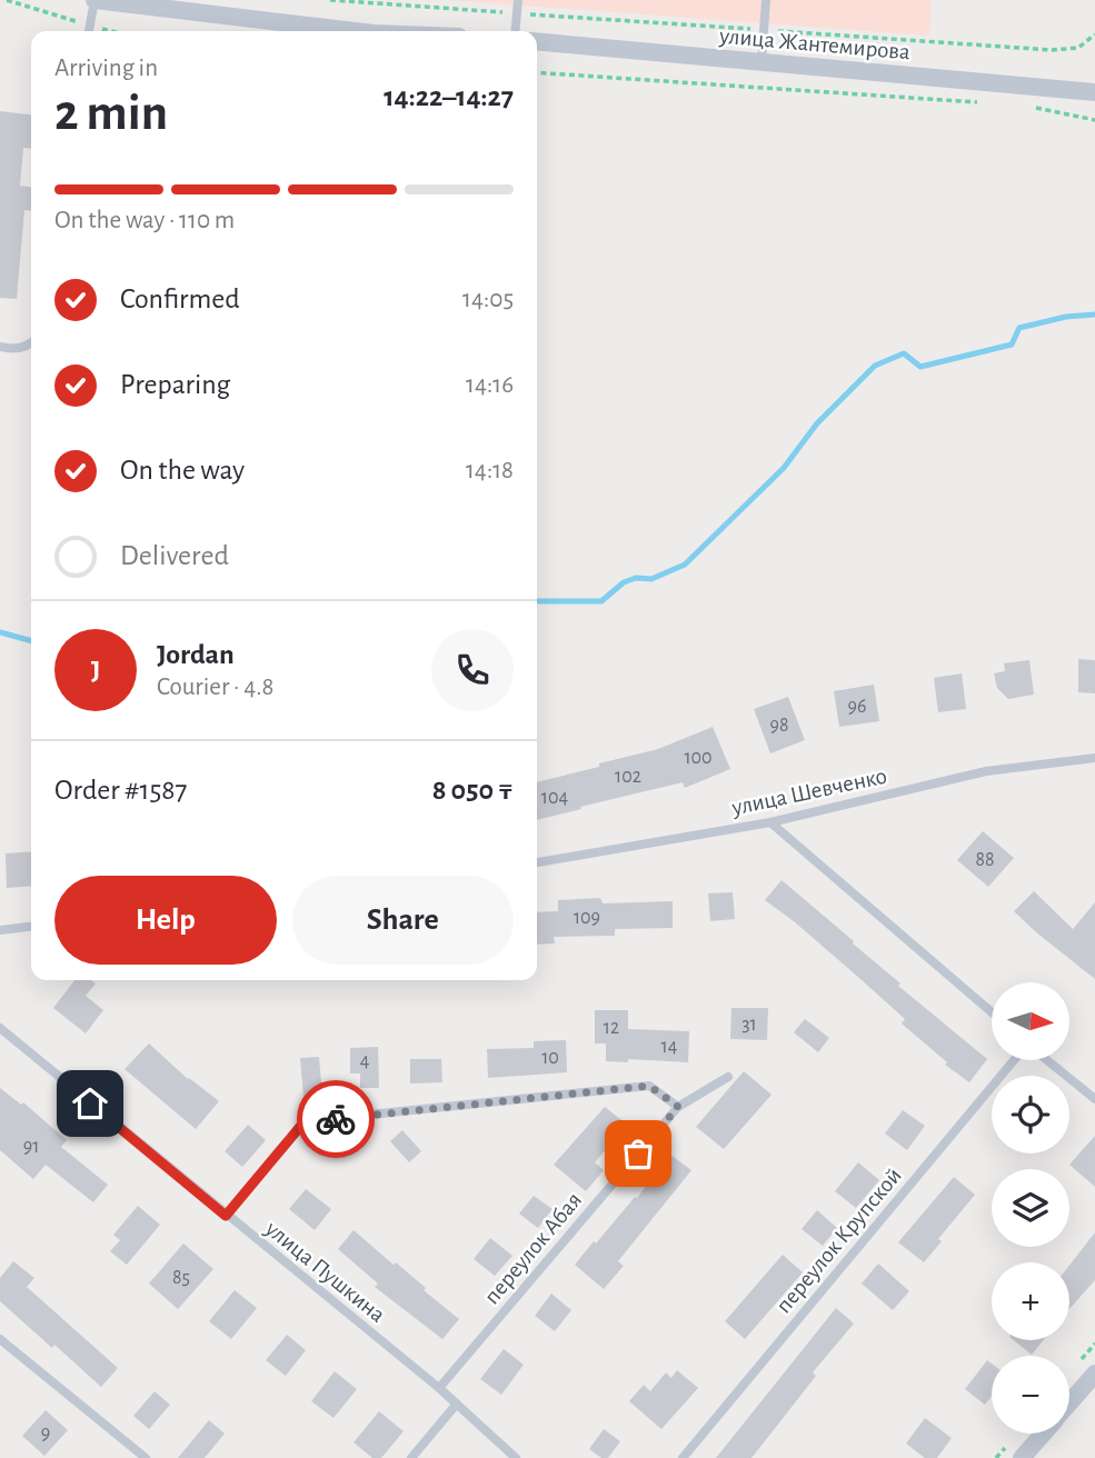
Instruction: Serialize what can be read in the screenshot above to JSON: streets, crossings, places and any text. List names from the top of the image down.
{
  "streets": {
    "street": ["улица Жантемирова"],
    "lane": [
      "улица Шевченко",
      "переулок Крупской",
      "переулок Абая",
      "улица Пушкина"
    ]
  },
  "crossings": [
    ["переулок Абая", "улица Пушкина"]
  ],
  "house_numbers": [
    "96",
    "98",
    "100",
    "102",
    "104",
    "88",
    "109",
    "31",
    "12",
    "14",
    "10",
    "4",
    "91",
    "85",
    "9"
  ],
  "north": "right",
  "page": {
    "heading": ["2 min", "Arriving in", "14:22–14:27"],
    "panel": [
      "Jordan",
      "Courier · 4.8",
      "Order #1587",
      "8 050 ₸"
    ],
    "bar": "On the way · 110 m",
    "list": [
      ["Confirmed", "14:05"],
      ["Preparing", "14:16"],
      ["On the way", "14:18"],
      "Delivered"
    ],
    "round": "J",
    "buttons": ["Help", "Share"],
    "map_buttons": ["+", "−"]
  }
}
